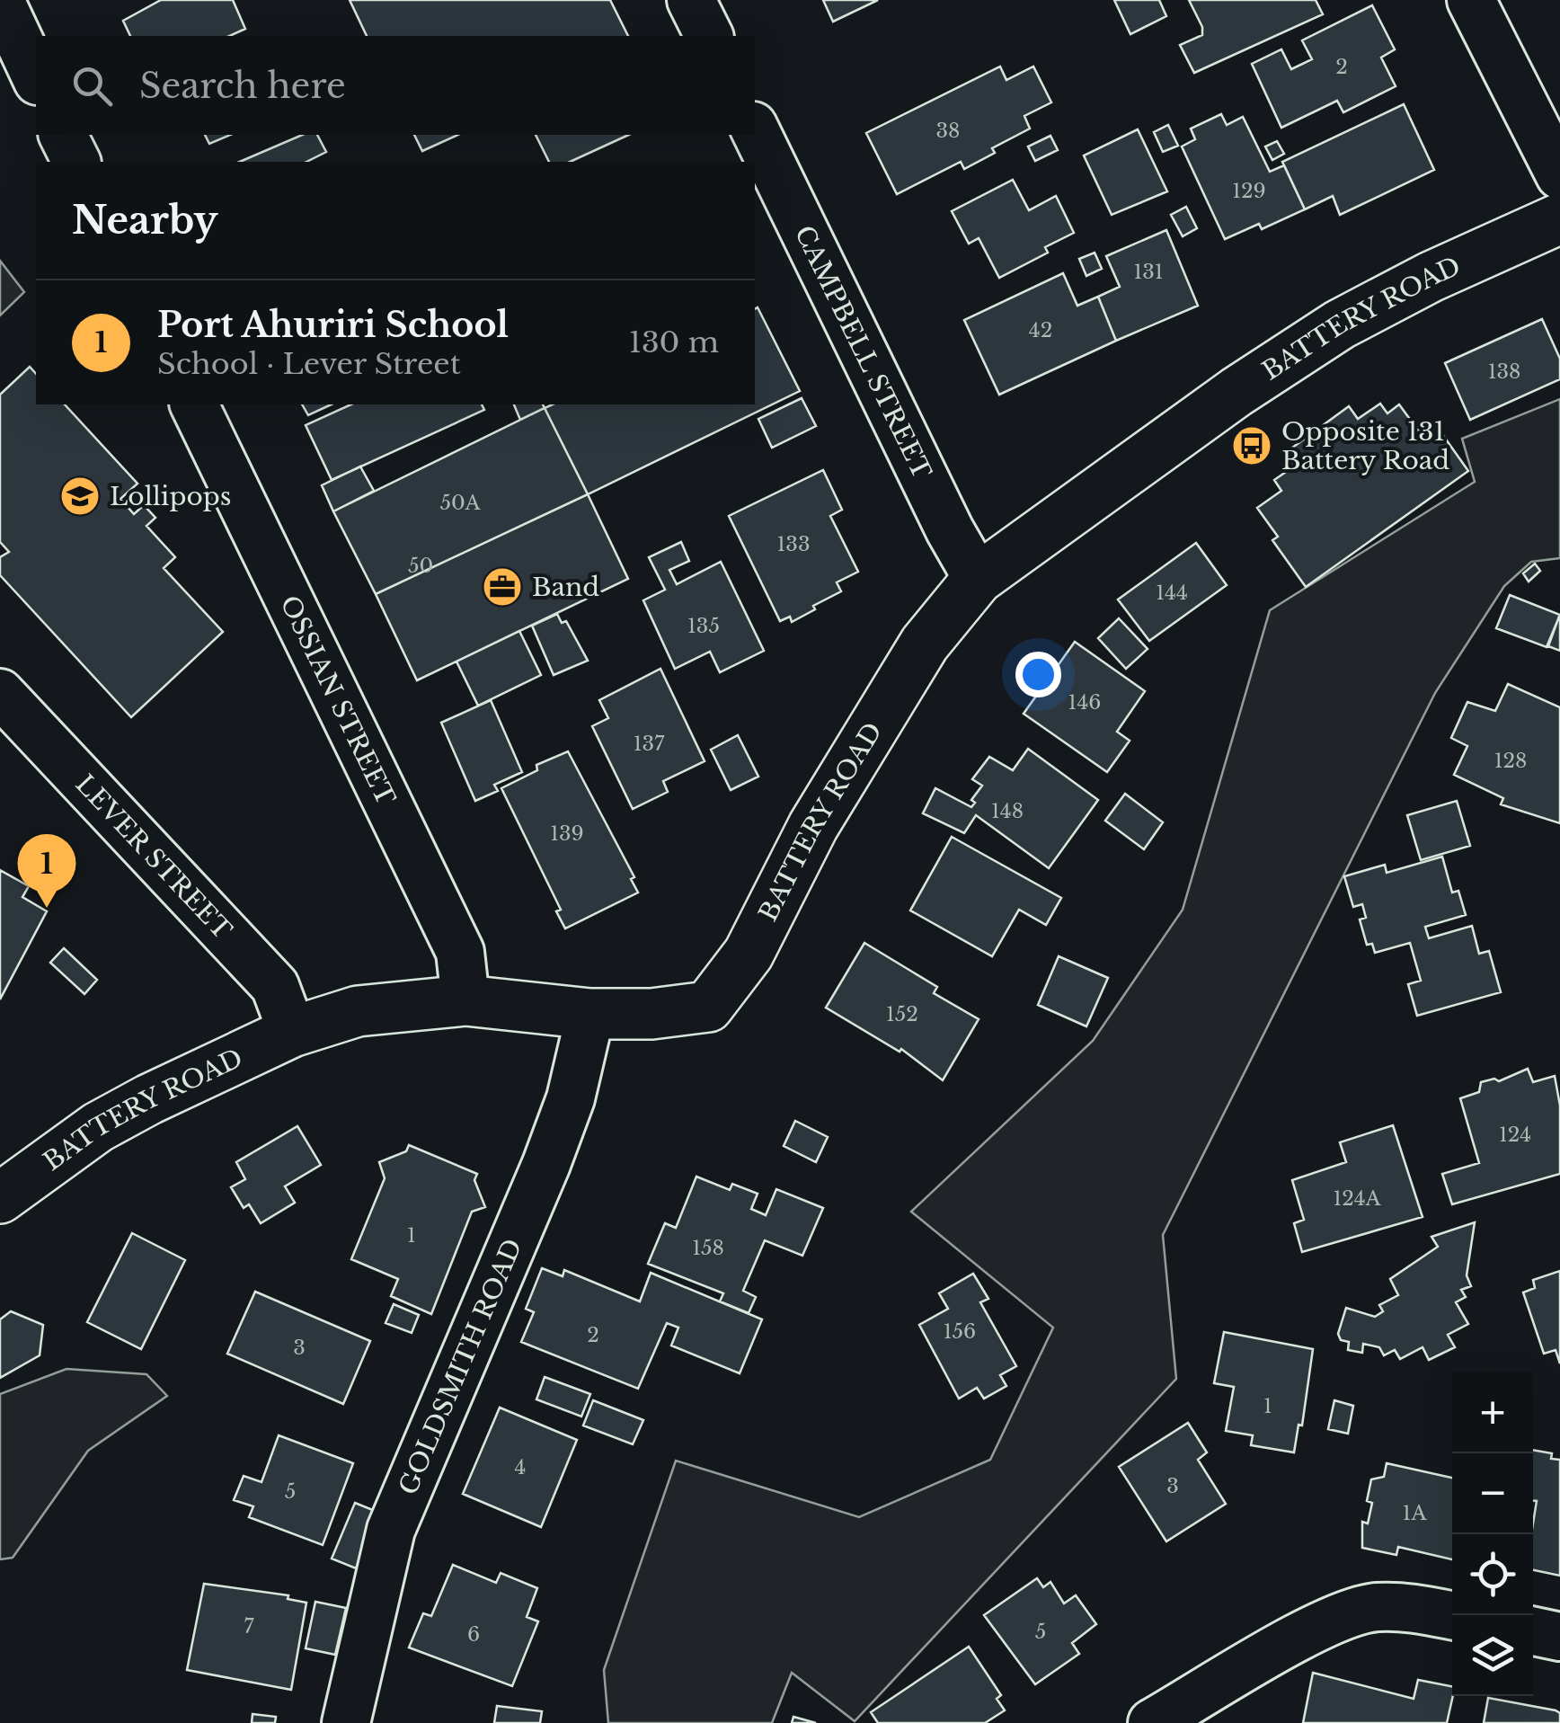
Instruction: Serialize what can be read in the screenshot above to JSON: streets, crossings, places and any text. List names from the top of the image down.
{
  "streets": {
    "street": [
      "BATTERY ROAD",
      "CAMPBELL STREET",
      "OSSIAN STREET",
      "LEVER STREET",
      "GOLDSMITH ROAD"
    ]
  },
  "crossings": [
    ["BATTERY ROAD", "CAMPBELL STREET"],
    ["BATTERY ROAD", "OSSIAN STREET"],
    ["BATTERY ROAD", "LEVER STREET"],
    ["BATTERY ROAD", "GOLDSMITH ROAD"]
  ],
  "places": {
    "bus stop": ["Opposite 131 Battery Road"],
    "school or university": ["Lollipops"],
    "office": ["Band"]
  },
  "house_numbers": [
    "2",
    "38",
    "129",
    "131",
    "42",
    "138",
    "50A",
    "133",
    "50",
    "144",
    "135",
    "146",
    "137",
    "128",
    "148",
    "139",
    "152",
    "124",
    "124A",
    "1",
    "158",
    "156",
    "2",
    "3",
    "1",
    "4",
    "3",
    "5",
    "1A",
    "7",
    "5",
    "6"
  ],
  "page": {
    "search": "Search here",
    "heading": "Nearby",
    "list": [
      {
        "mark": "1",
        "name": "Port Ahuriri School",
        "note": "School · Lever Street",
        "value": "130 m"
      }
    ],
    "pins": "1",
    "map_buttons": ["+", "−"]
  }
}
